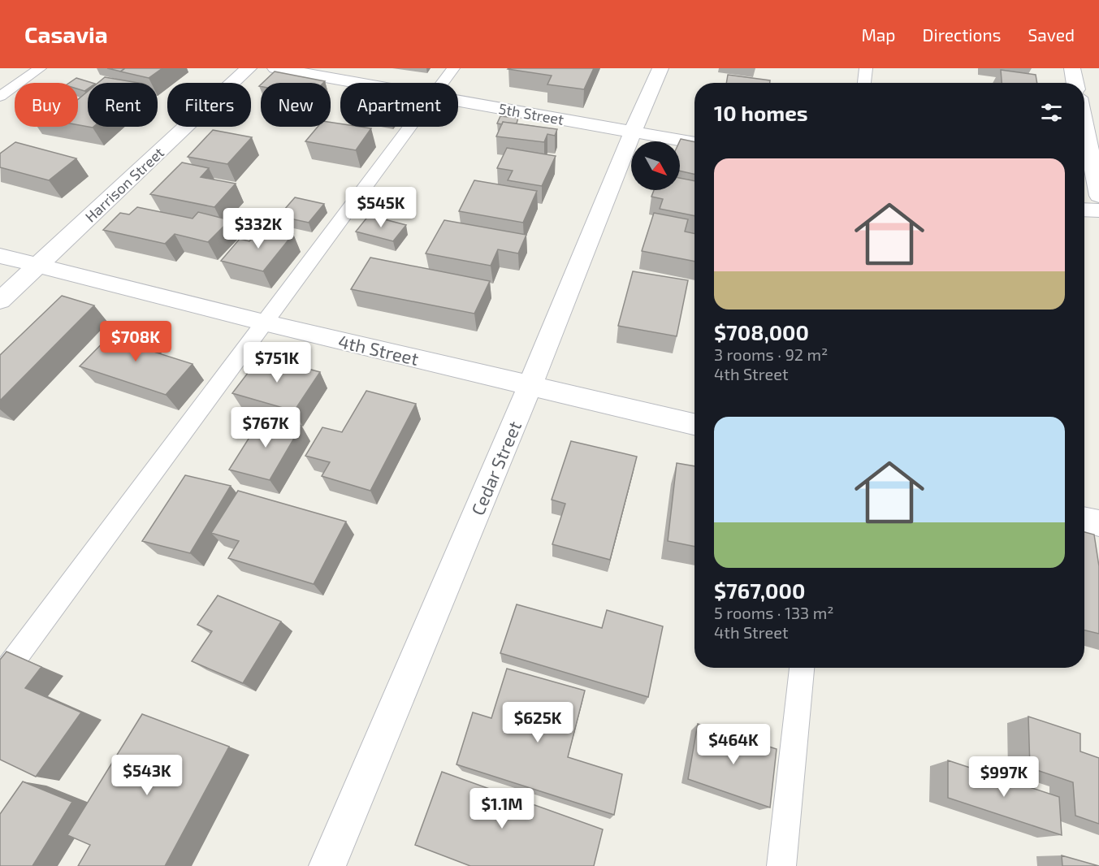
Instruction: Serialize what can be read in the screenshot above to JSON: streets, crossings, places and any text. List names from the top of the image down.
{
  "streets": {
    "street": [
      "5th Street",
      "Harrison Street",
      "4th Street",
      "Cedar Street"
    ]
  },
  "crossings": [
    ["5th Street", "Cedar Street"],
    ["Harrison Street", "4th Street"],
    ["4th Street", "Cedar Street"]
  ],
  "north": "bottom right",
  "page": {
    "header": "Casavia",
    "nav": ["Map", "Directions", "Saved"],
    "chip": [
      "Buy",
      "Rent",
      "Filters",
      "New",
      "Apartment"
    ],
    "heading": "10 homes",
    "list": [
      {
        "name": "$708,000",
        "note": "3 rooms · 92 m² · 4th Street"
      },
      {
        "name": "$767,000",
        "note": "5 rooms · 133 m² · 4th Street"
      }
    ],
    "price": [
      "$545K",
      "$332K",
      "$708K",
      "$751K",
      "$767K",
      "$625K",
      "$464K",
      "$543K",
      "$997K",
      "$1.1M"
    ]
  }
}
